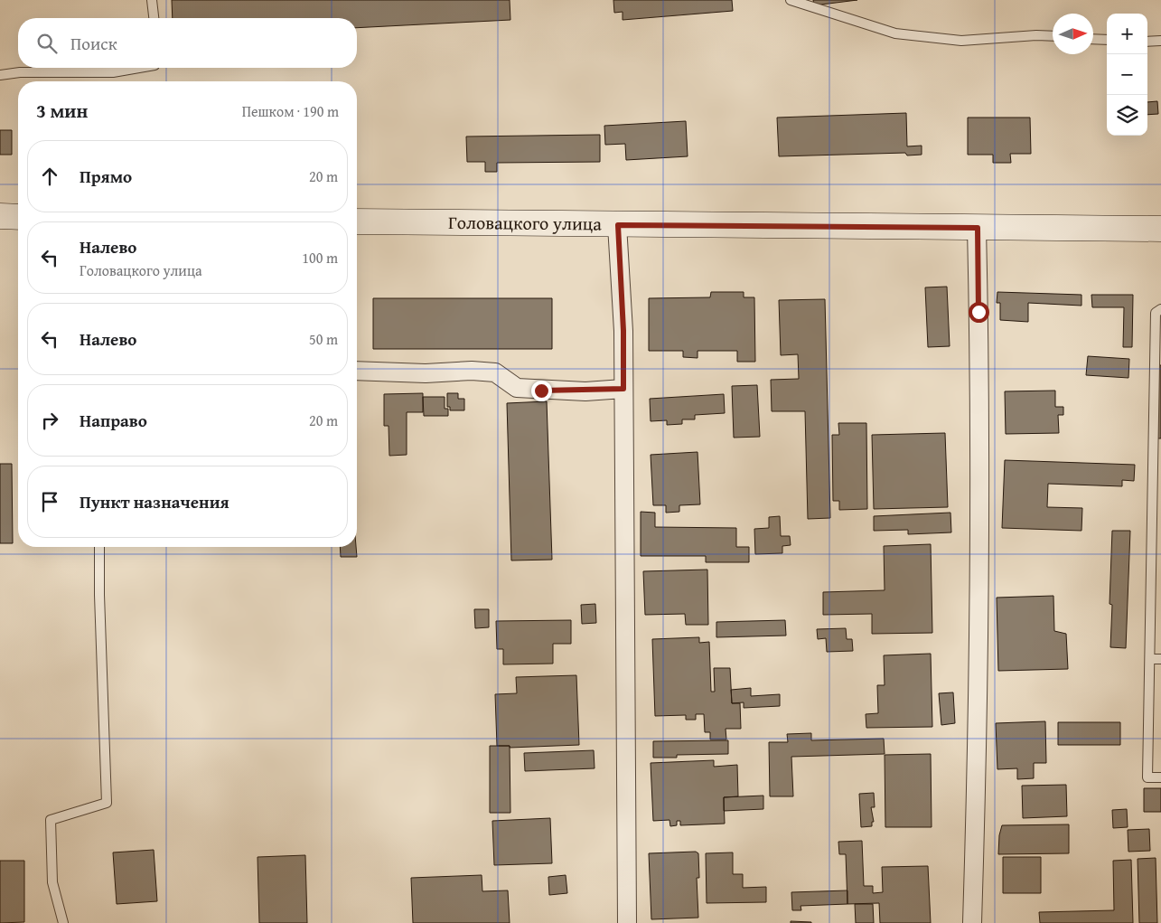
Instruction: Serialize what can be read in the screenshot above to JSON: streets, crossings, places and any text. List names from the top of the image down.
{
  "streets": {
    "main road": ["Головацкого улица"]
  },
  "north": "right",
  "page": {
    "map_buttons": ["+", "−"],
    "search": "Поиск",
    "heading": ["3 мин", "Пешком · 190 m"],
    "list": [
      ["Прямо", "20 m"],
      ["Налево", "Головацкого улица", "100 m"],
      ["Налево", "50 m"],
      ["Направо", "20 m"],
      "Пункт назначения"
    ]
  }
}
